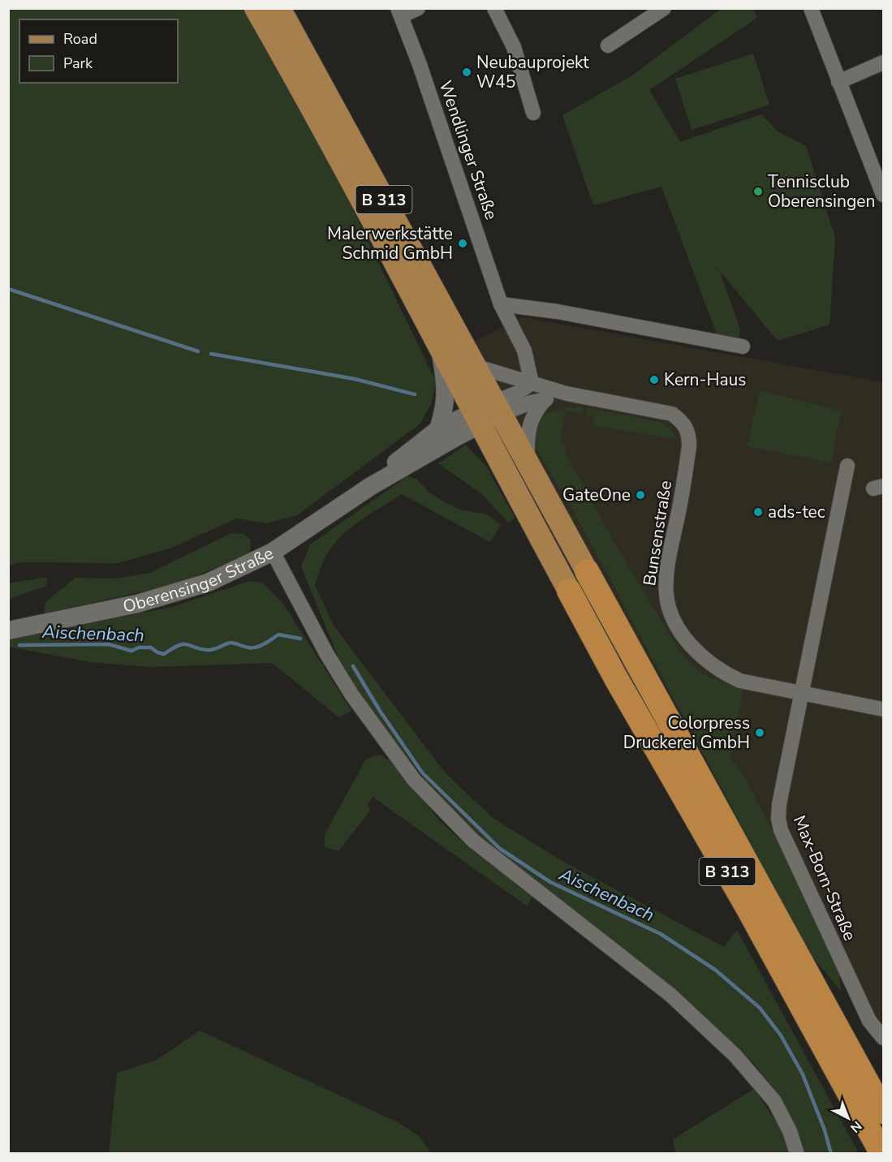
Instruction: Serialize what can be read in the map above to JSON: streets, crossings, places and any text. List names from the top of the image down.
{
  "streets": {
    "highway": ["B 313"],
    "street": [
      "Wendlinger Straße",
      "Bunsenstraße",
      "Oberensinger Straße",
      "Max-Born-Straße"
    ]
  },
  "crossings": [
    ["Wendlinger Straße", "Bunsenstraße"],
    ["B 313", "Bunsenstraße"],
    ["B 313", "Oberensinger Straße"],
    ["Bunsenstraße", "Max-Born-Straße"]
  ],
  "water": ["Aischenbach"],
  "places": [
    "Neubauprojekt W45",
    "Tennisclub Oberensingen",
    "Malerwerkstätte Schmid GmbH",
    "Kern-Haus",
    "GateOne",
    "ads-tec",
    "Colorpress Druckerei GmbH"
  ],
  "legend": ["Road", "Park"],
  "north": "bottom right"
}
